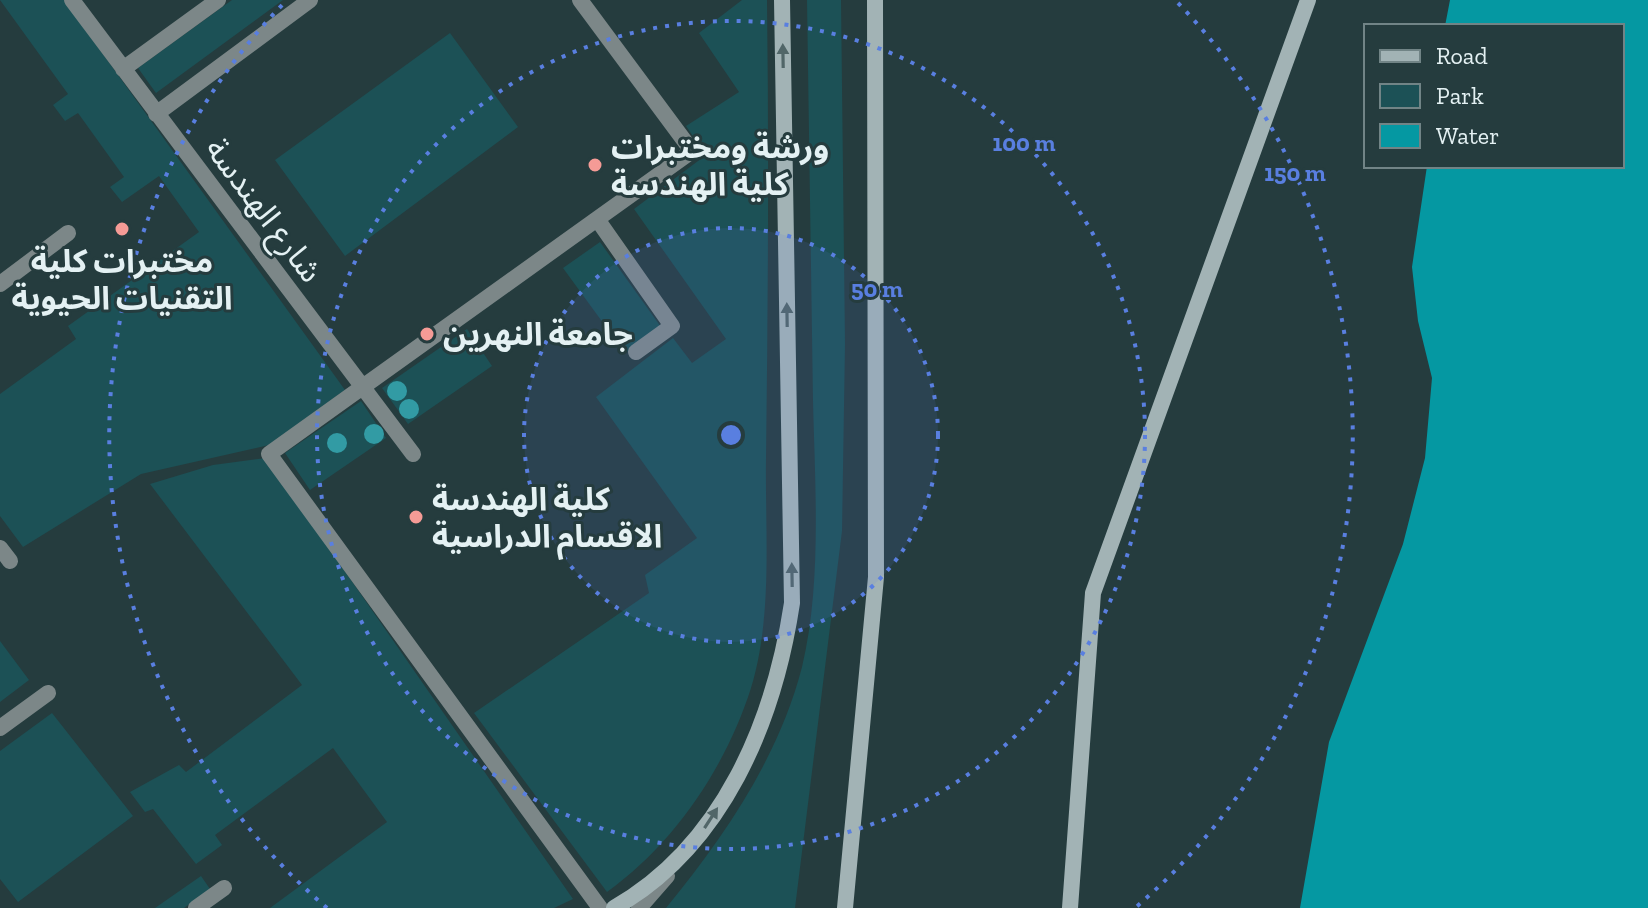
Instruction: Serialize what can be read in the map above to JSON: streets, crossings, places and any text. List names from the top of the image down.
{
  "streets": {
    "lane": ["شارع الهندسة"]
  },
  "places": [
    "ورشة ومختبرات كلية الهندسة",
    "مختبرات كلية التقنيات الحيوية",
    "جامعة النهرين",
    "كلية الهندسة الاقسام الدراسية"
  ],
  "legend": ["Road", "Park", "Water"],
  "rings": ["100 m", "150 m", "50 m"]
}
